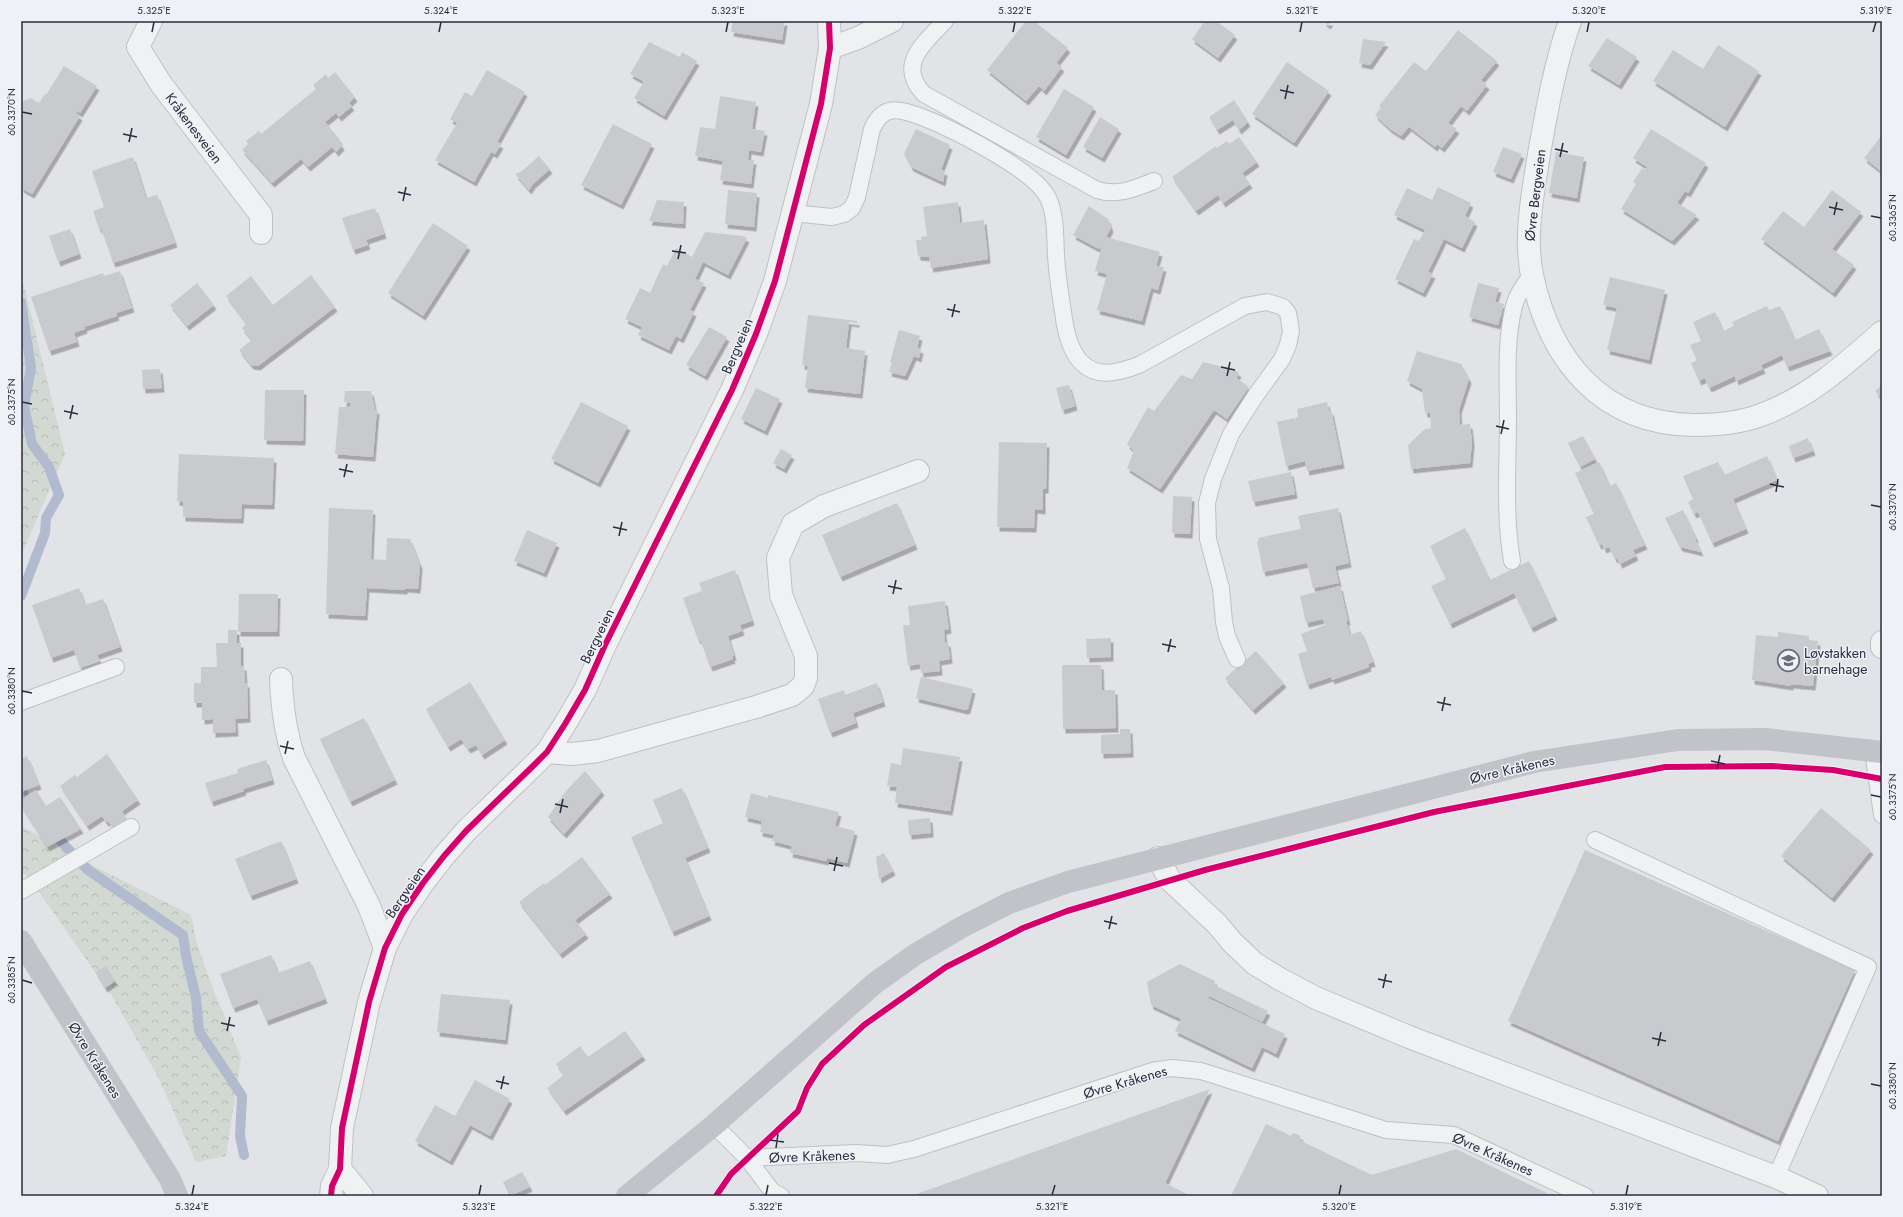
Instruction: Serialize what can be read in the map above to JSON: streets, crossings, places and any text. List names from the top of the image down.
{
  "streets": {
    "main road": ["Øvre Kråkenes"],
    "street": ["Kråkenesveien", "Øvre Bergveien", "Bergveien"]
  },
  "places": {
    "school or university": ["Løvstakken barnehage"]
  },
  "coordinates": [
    "5.325°E",
    "5.324°E",
    "5.323°E",
    "5.322°E",
    "5.321°E",
    "5.320°E",
    "5.319°E",
    "60.3370°N",
    "60.3365°N",
    "60.3375°N",
    "60.3380°N",
    "60.3385°N"
  ]
}
